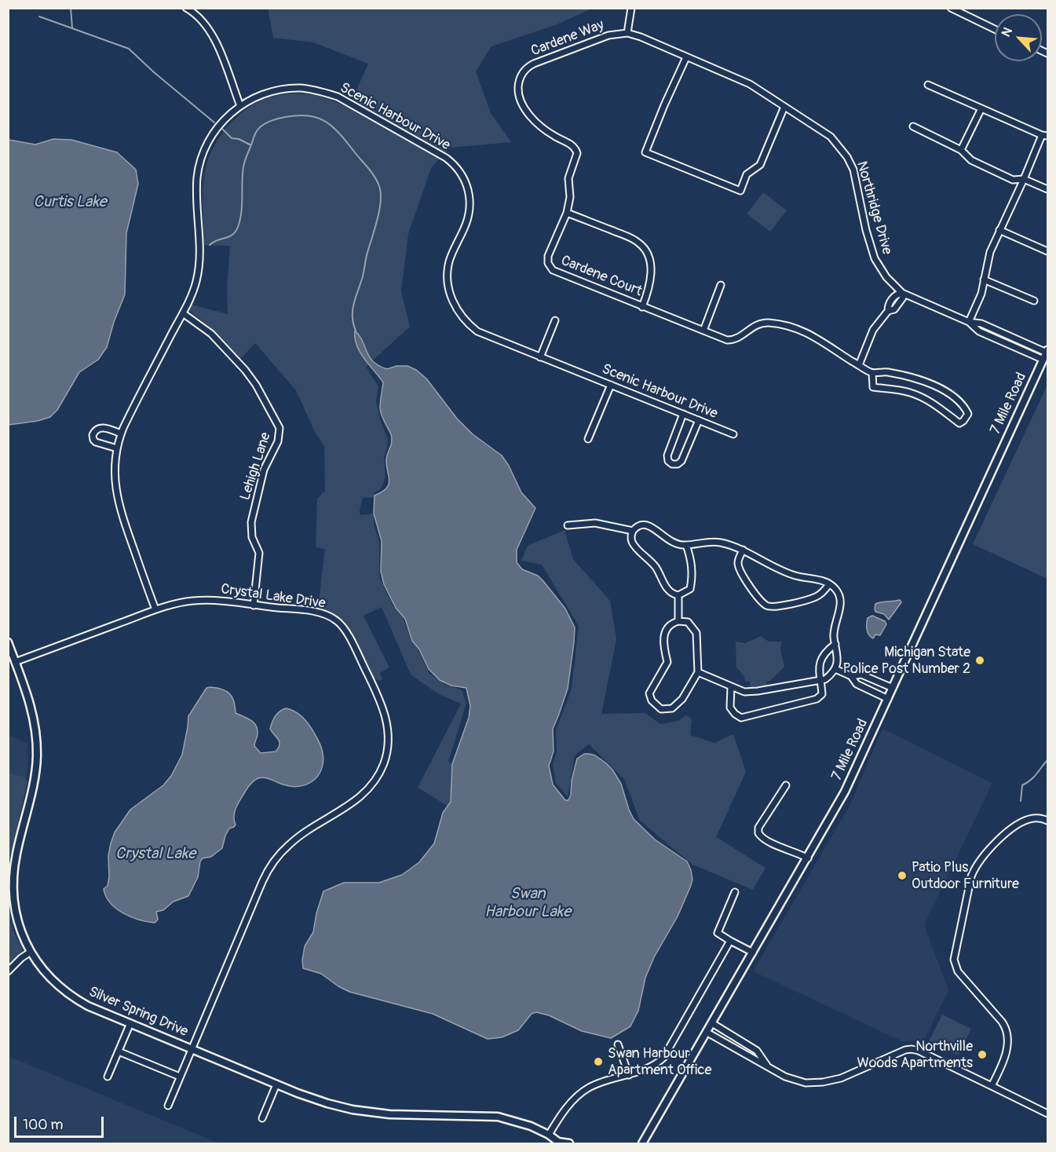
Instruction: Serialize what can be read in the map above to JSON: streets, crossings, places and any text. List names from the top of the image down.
{
  "streets": {
    "street": [
      "Cardene Way",
      "Scenic Harbour Drive",
      "Northridge Drive",
      "Cardene Court",
      "7 Mile Road",
      "Lehigh Lane",
      "Crystal Lake Drive",
      "Silver Spring Drive"
    ]
  },
  "crossings": [
    ["Cardene Way", "Northridge Drive"],
    ["Cardene Way", "Cardene Court"],
    ["Scenic Harbour Drive", "Lehigh Lane"],
    ["Scenic Harbour Drive", "Crystal Lake Drive"],
    ["Northridge Drive", "7 Mile Road"],
    ["Lehigh Lane", "Crystal Lake Drive"],
    ["Crystal Lake Drive", "Silver Spring Drive"]
  ],
  "water": ["Curtis Lake", "Crystal Lake", "Swan Harbour Lake"],
  "places": [
    "Michigan State Police Post Number 2",
    "Patio Plus Outdoor Furniture",
    "Northville Woods Apartments",
    "Swan Harbour Apartment Office"
  ],
  "scale_bar": "100 m",
  "north": "top left"
}
